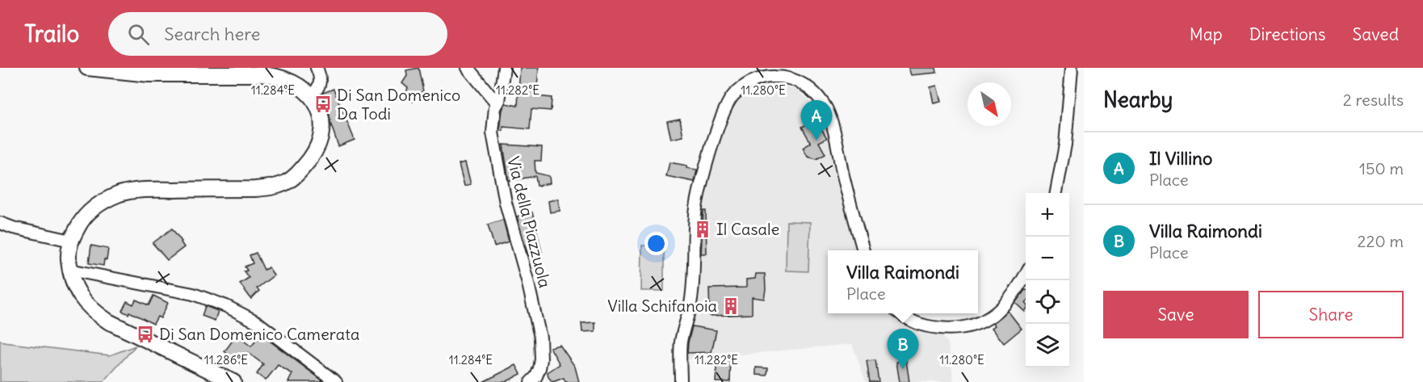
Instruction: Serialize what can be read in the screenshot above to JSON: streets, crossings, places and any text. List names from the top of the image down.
{
  "streets": {
    "street": ["Via della Piazzuola"]
  },
  "places": {
    "bus stop": ["Di San Domenico Da Todi", "Di San Domenico Camerata"],
    "building": ["Il Casale", "Villa Schifanoia"]
  },
  "north": "bottom right",
  "page": {
    "header": "Trailo",
    "search": "Search here",
    "nav": ["Map", "Directions", "Saved"],
    "heading": ["Nearby", "2 results"],
    "pins": ["A", "B"],
    "list": [
      {
        "mark": "A",
        "name": "Il Villino",
        "note": "Place",
        "value": "150 m"
      },
      {
        "mark": "B",
        "name": "Villa Raimondi",
        "note": "Place",
        "value": "220 m"
      }
    ],
    "map_buttons": ["+", "−"],
    "popup": ["Villa Raimondi", "Place"],
    "buttons": ["Save", "Share"]
  },
  "coordinates": [
    "11.284°E",
    "11.282°E",
    "11.280°E",
    "11.286°E"
  ]
}
